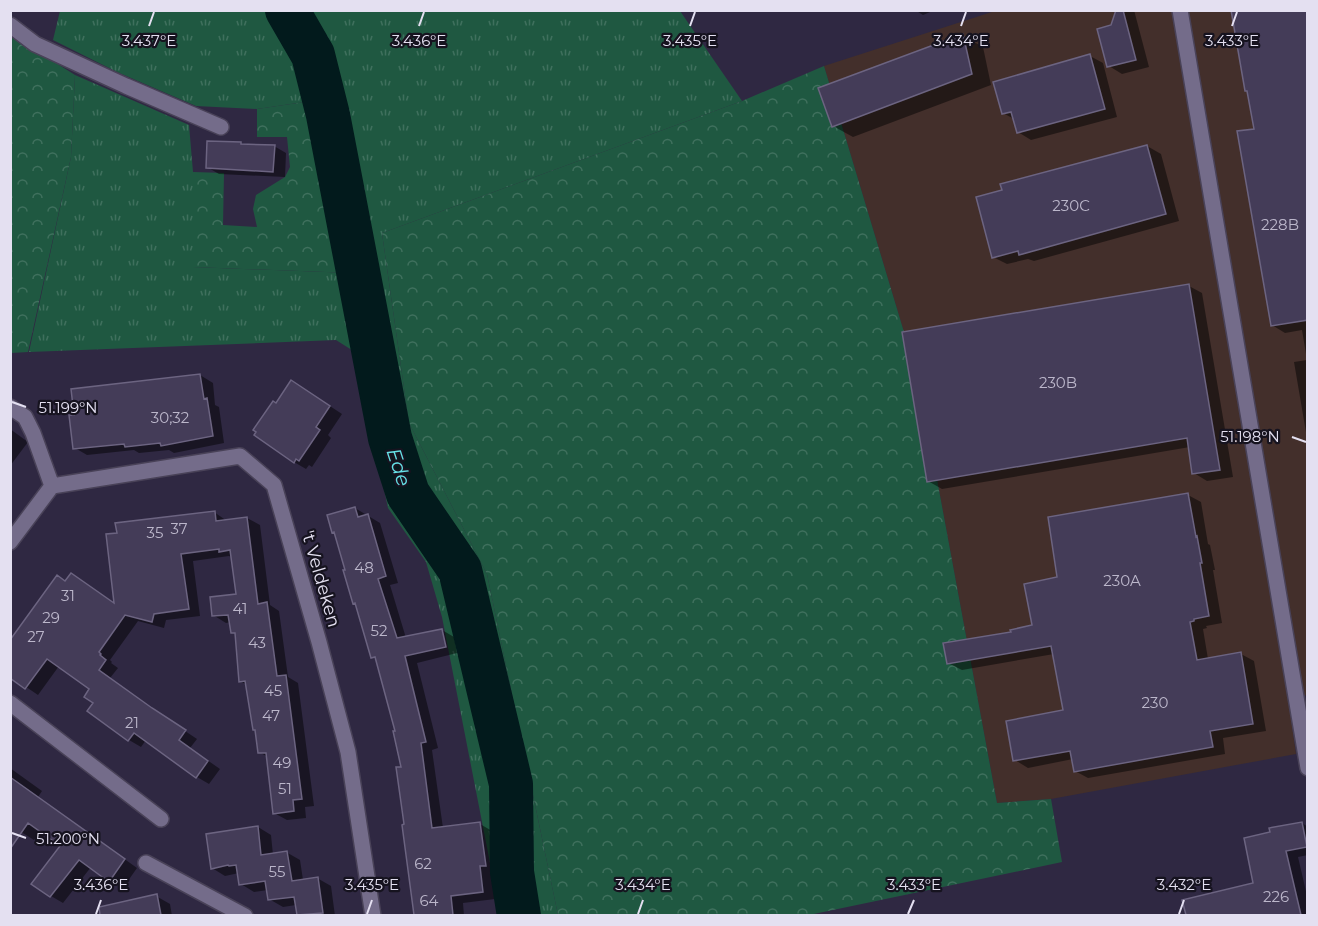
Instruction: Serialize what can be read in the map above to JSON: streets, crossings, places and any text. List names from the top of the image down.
{
  "streets": {
    "street": ["'t Veldeken"]
  },
  "water": ["Ede"],
  "house_numbers": [
    "230C",
    "228B",
    "230B",
    "30;32",
    "37",
    "35",
    "48",
    "230A",
    "31",
    "41",
    "29",
    "52",
    "27",
    "43",
    "45",
    "230",
    "47",
    "21",
    "49",
    "51",
    "62",
    "55",
    "226",
    "64"
  ],
  "coordinates": [
    "3.436°E",
    "3.435°E",
    "3.434°E",
    "3.437°E",
    "3.433°E",
    "51.199°N",
    "51.198°N",
    "51.200°N",
    "3.432°E"
  ]
}
